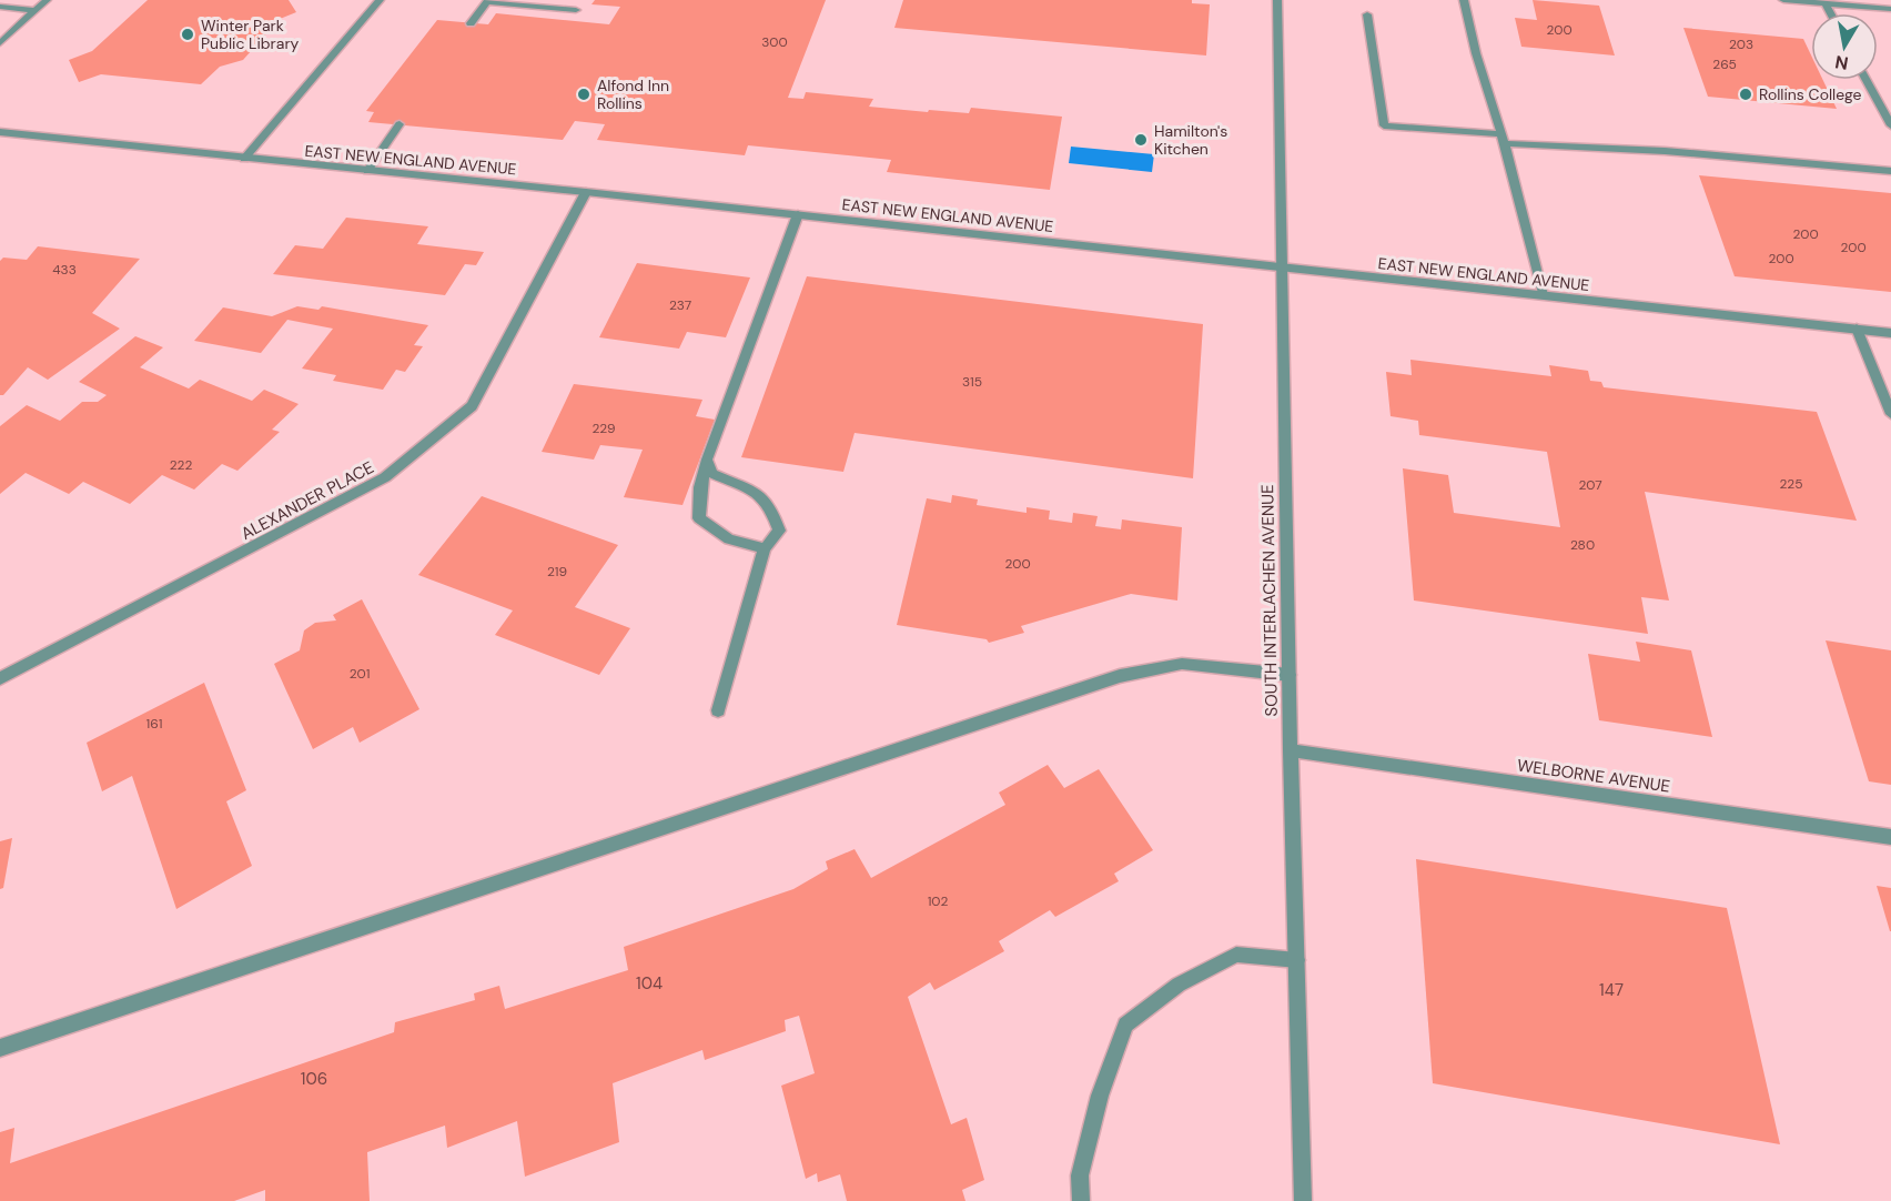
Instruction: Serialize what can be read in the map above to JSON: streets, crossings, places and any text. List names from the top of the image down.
{
  "streets": {
    "street": [
      "EAST NEW ENGLAND AVENUE",
      "ALEXANDER PLACE",
      "SOUTH INTERLACHEN AVENUE",
      "WELBORNE AVENUE"
    ]
  },
  "crossings": [
    ["EAST NEW ENGLAND AVENUE", "ALEXANDER PLACE"],
    ["EAST NEW ENGLAND AVENUE", "SOUTH INTERLACHEN AVENUE"],
    ["SOUTH INTERLACHEN AVENUE", "WELBORNE AVENUE"]
  ],
  "places": [
    "Winter Park Public Library",
    "Alfond Inn Rollins",
    "Rollins College",
    "Hamilton's Kitchen"
  ],
  "house_numbers": [
    "200",
    "300",
    "203",
    "265",
    "200",
    "200",
    "200",
    "433",
    "237",
    "315",
    "229",
    "222",
    "225",
    "207",
    "280",
    "200",
    "219",
    "201",
    "161",
    "102",
    "104",
    "147",
    "106"
  ],
  "north": "bottom"
}
